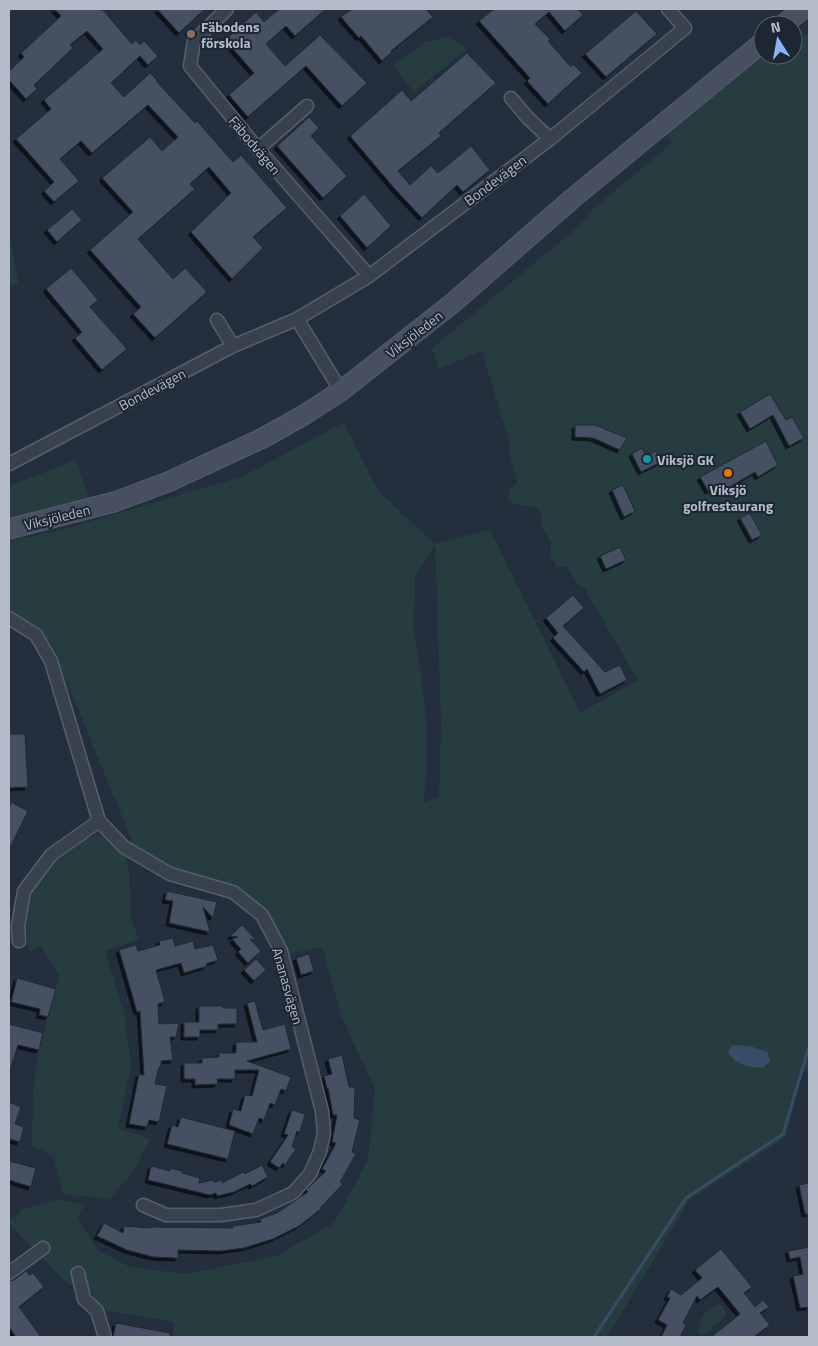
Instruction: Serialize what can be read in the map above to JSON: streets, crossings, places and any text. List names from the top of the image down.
{
  "streets": {
    "main road": ["Viksjöleden"],
    "street": ["Fäbodvägen", "Bondevägen", "Ananasvägen"]
  },
  "crossings": [
    ["Fäbodvägen", "Bondevägen"]
  ],
  "places": ["Fäbodens förskola", "Viksjö GK", "Viksjö golfrestaurang"],
  "north": "top"
}
